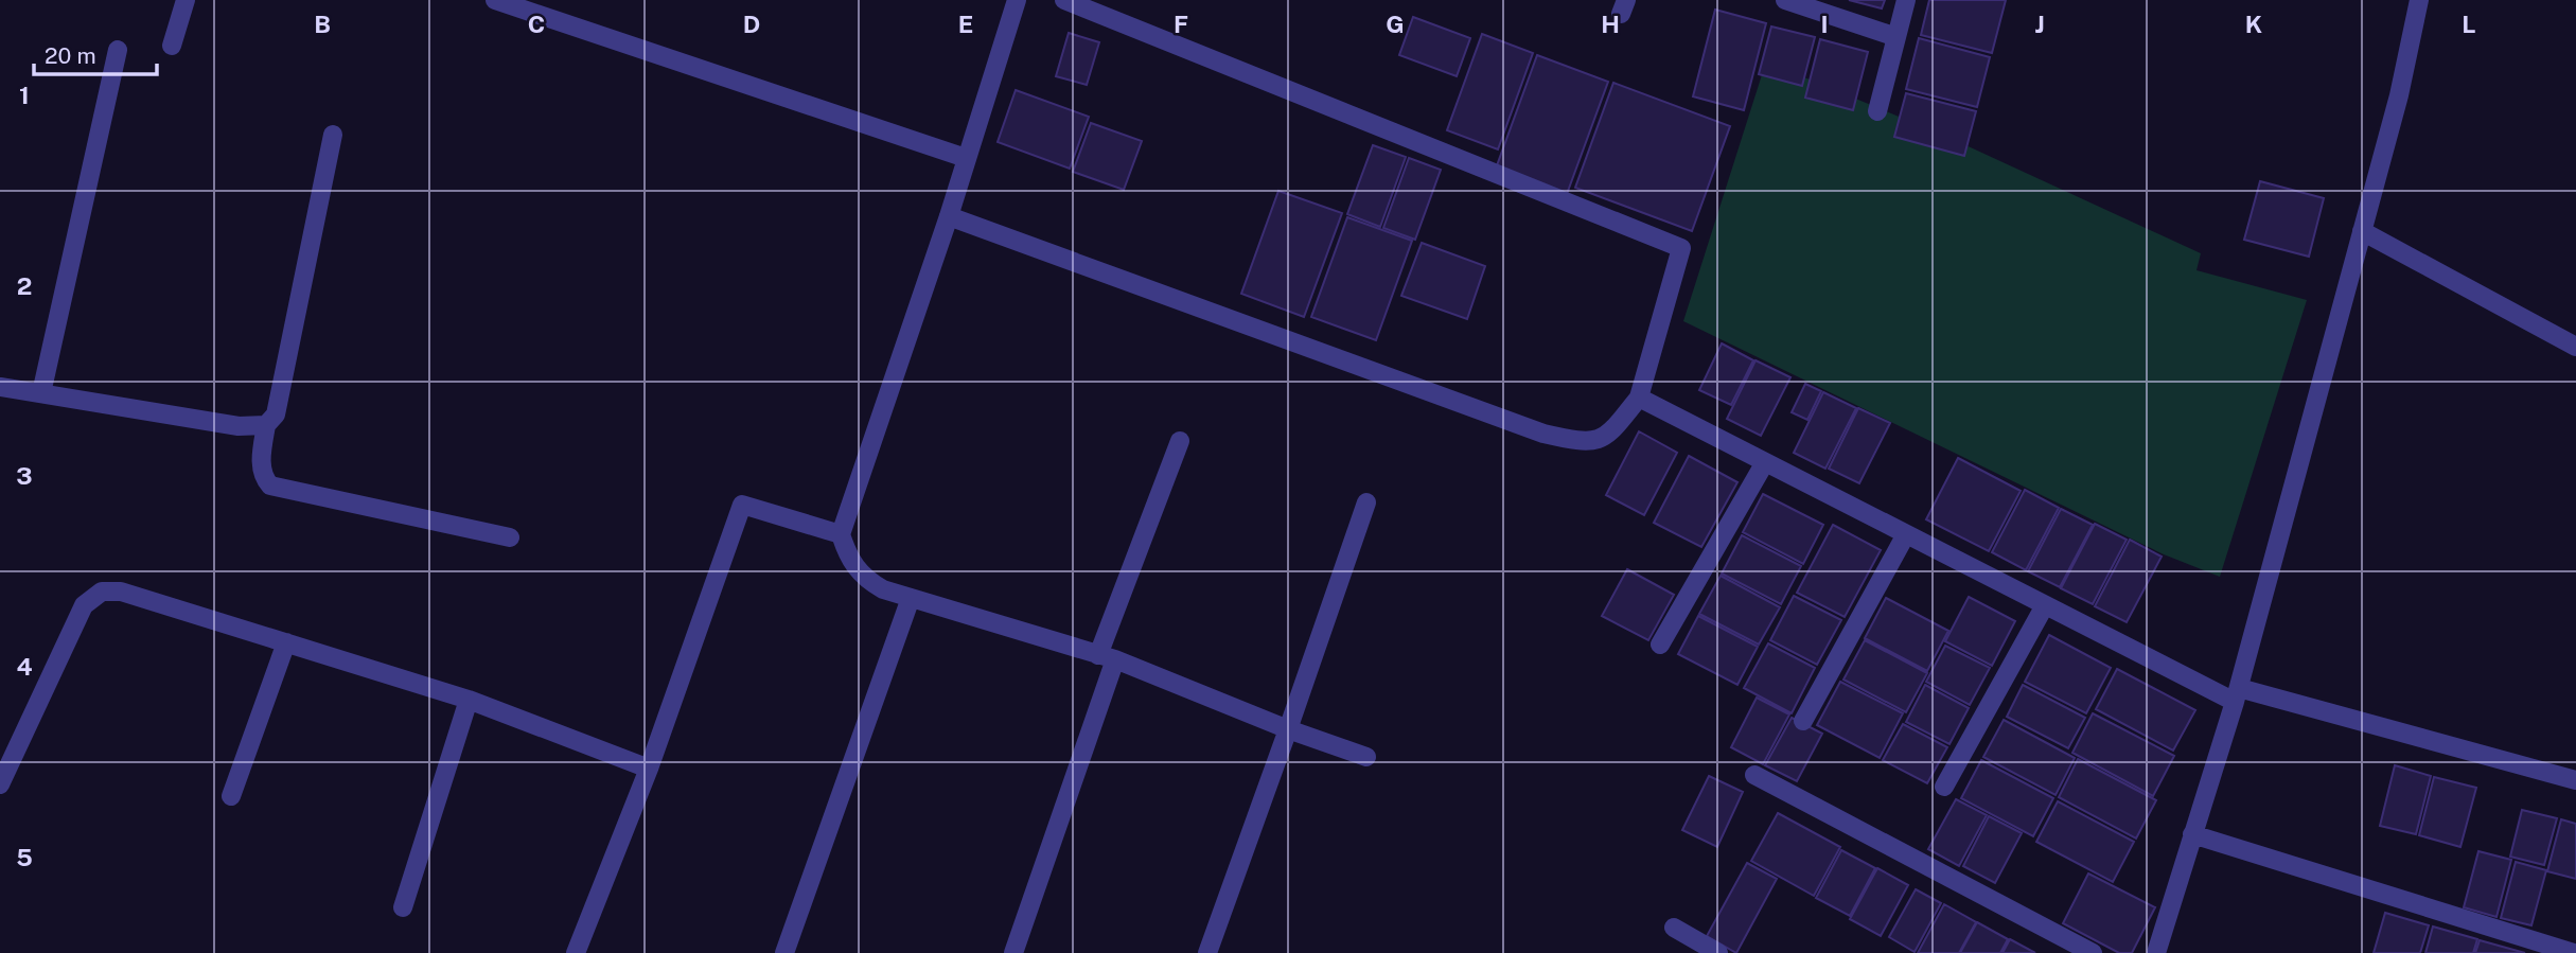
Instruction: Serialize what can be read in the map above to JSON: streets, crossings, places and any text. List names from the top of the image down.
{
  "scale_bar": "20 m",
  "grid": {
    "columns": [
      "B",
      "C",
      "D",
      "E",
      "F",
      "G",
      "H",
      "I",
      "J",
      "K",
      "L"
    ],
    "rows": [
      "1",
      "2",
      "3",
      "4",
      "5"
    ]
  }
}
